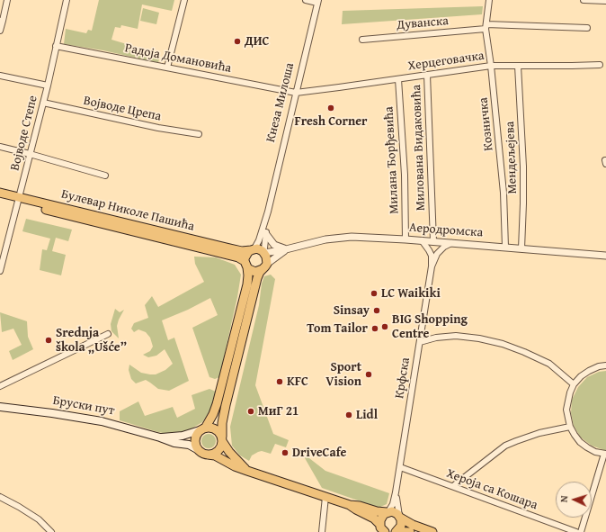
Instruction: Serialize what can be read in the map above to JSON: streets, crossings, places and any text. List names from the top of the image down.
{
  "streets": {
    "main road": ["Булевар Николе Пашића", "Бруски пут"],
    "street": [
      "Дуванска",
      "Радоја Домановића",
      "Херцеговачка",
      "Кнеза Милоша",
      "Војводе Црепа",
      "Козничка",
      "Војводе Степе",
      "Милована Видаковића",
      "Мендељејева",
      "Милана Ђорђевића",
      "Аеродромска",
      "Крфска",
      "Хероја са Кошара"
    ]
  },
  "crossings": [
    ["Дуванска", "Козничка"],
    ["Радоја Домановића", "Херцеговачка"],
    ["Радоја Домановића", "Кнеза Милоша"],
    ["Радоја Домановића", "Војводе Степе"],
    ["Херцеговачка", "Кнеза Милоша"],
    ["Херцеговачка", "Козничка"],
    ["Херцеговачка", "Милована Видаковића"],
    ["Херцеговачка", "Мендељејева"],
    ["Херцеговачка", "Милана Ђорђевића"],
    ["Кнеза Милоша", "Булевар Николе Пашића"],
    ["Кнеза Милоша", "Аеродромска"],
    ["Војводе Црепа", "Војводе Степе"],
    ["Козничка", "Аеродромска"],
    ["Војводе Степе", "Булевар Николе Пашића"],
    ["Милована Видаковића", "Аеродромска"],
    ["Мендељејева", "Аеродромска"],
    ["Милана Ђорђевића", "Аеродромска"],
    ["Булевар Николе Пашића", "Аеродромска"],
    ["Крфска", "Хероја са Кошара"]
  ],
  "places": [
    "ДИС",
    "Fresh Corner",
    "LC Waikiki",
    "Sinsay",
    "BIG Shopping Centre",
    "Tom Tailor",
    "Srednja škola „Ušće”",
    "Sport Vision",
    "KFC",
    "МиГ 21",
    "Lidl",
    "DriveCafe"
  ],
  "north": "left"
}
